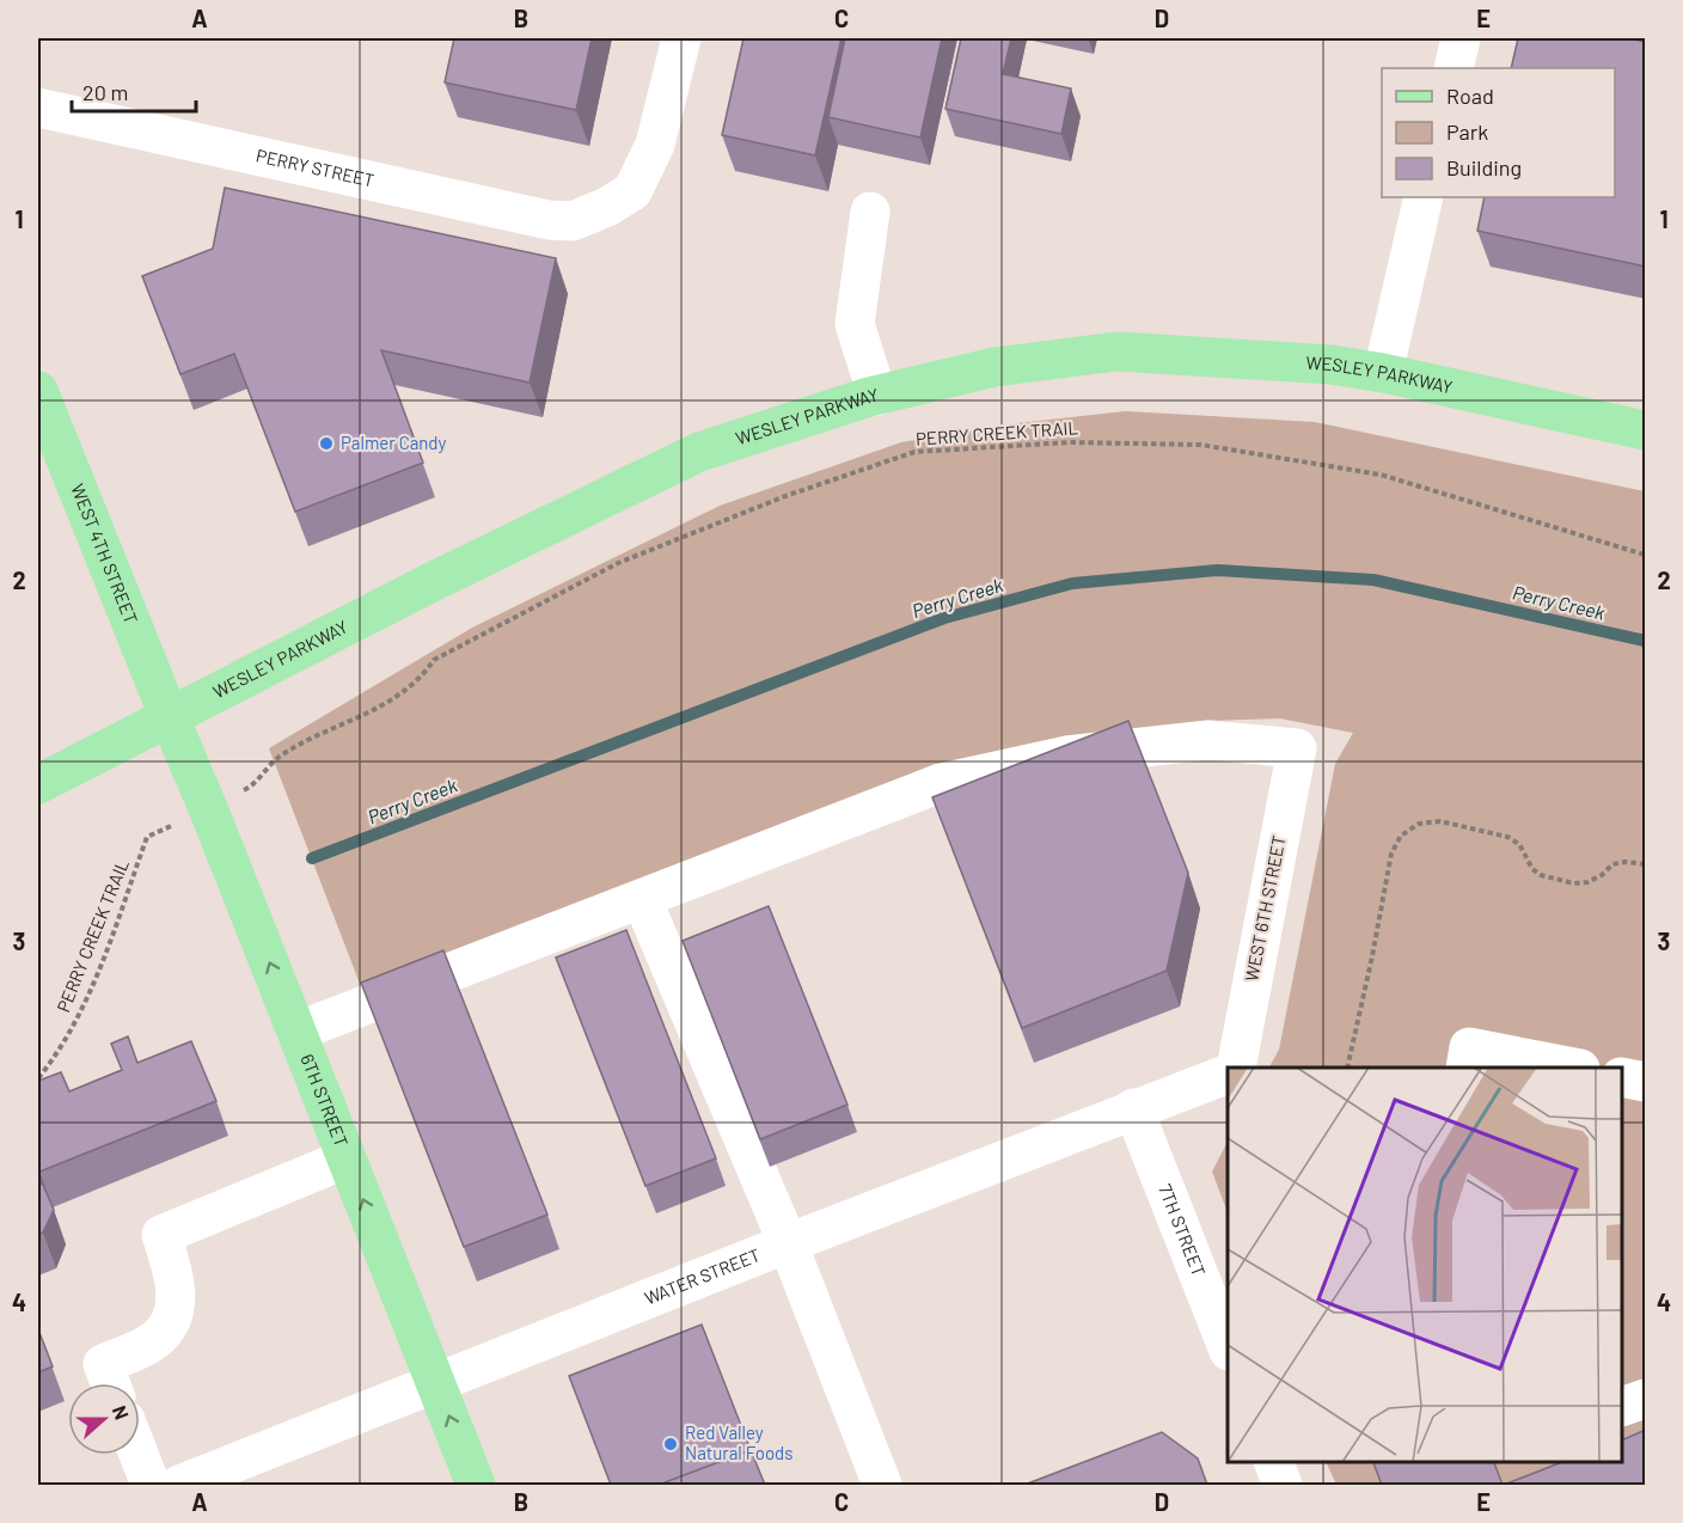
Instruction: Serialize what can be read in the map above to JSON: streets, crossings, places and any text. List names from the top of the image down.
{
  "streets": {
    "main road": ["WESLEY PARKWAY", "WEST 4TH STREET", "6TH STREET"],
    "street": [
      "PERRY STREET",
      "WEST 6TH STREET",
      "7TH STREET",
      "WATER STREET"
    ],
    "path": ["PERRY CREEK TRAIL"]
  },
  "crossings": [
    ["WESLEY PARKWAY", "WEST 4TH STREET"],
    ["WESLEY PARKWAY", "6TH STREET"],
    ["WEST 4TH STREET", "6TH STREET"],
    ["6TH STREET", "WATER STREET"],
    ["7TH STREET", "WATER STREET"]
  ],
  "one_way": ["6TH STREET"],
  "water": ["Perry Creek"],
  "places": ["Palmer Candy", "Red Valley Natural Foods"],
  "legend": ["Road", "Park", "Building"],
  "scale_bar": "20 m",
  "north": "right",
  "grid": {
    "columns": [
      "A",
      "B",
      "C",
      "D",
      "E"
    ],
    "rows": [
      "1",
      "2",
      "3",
      "4"
    ]
  }
}
